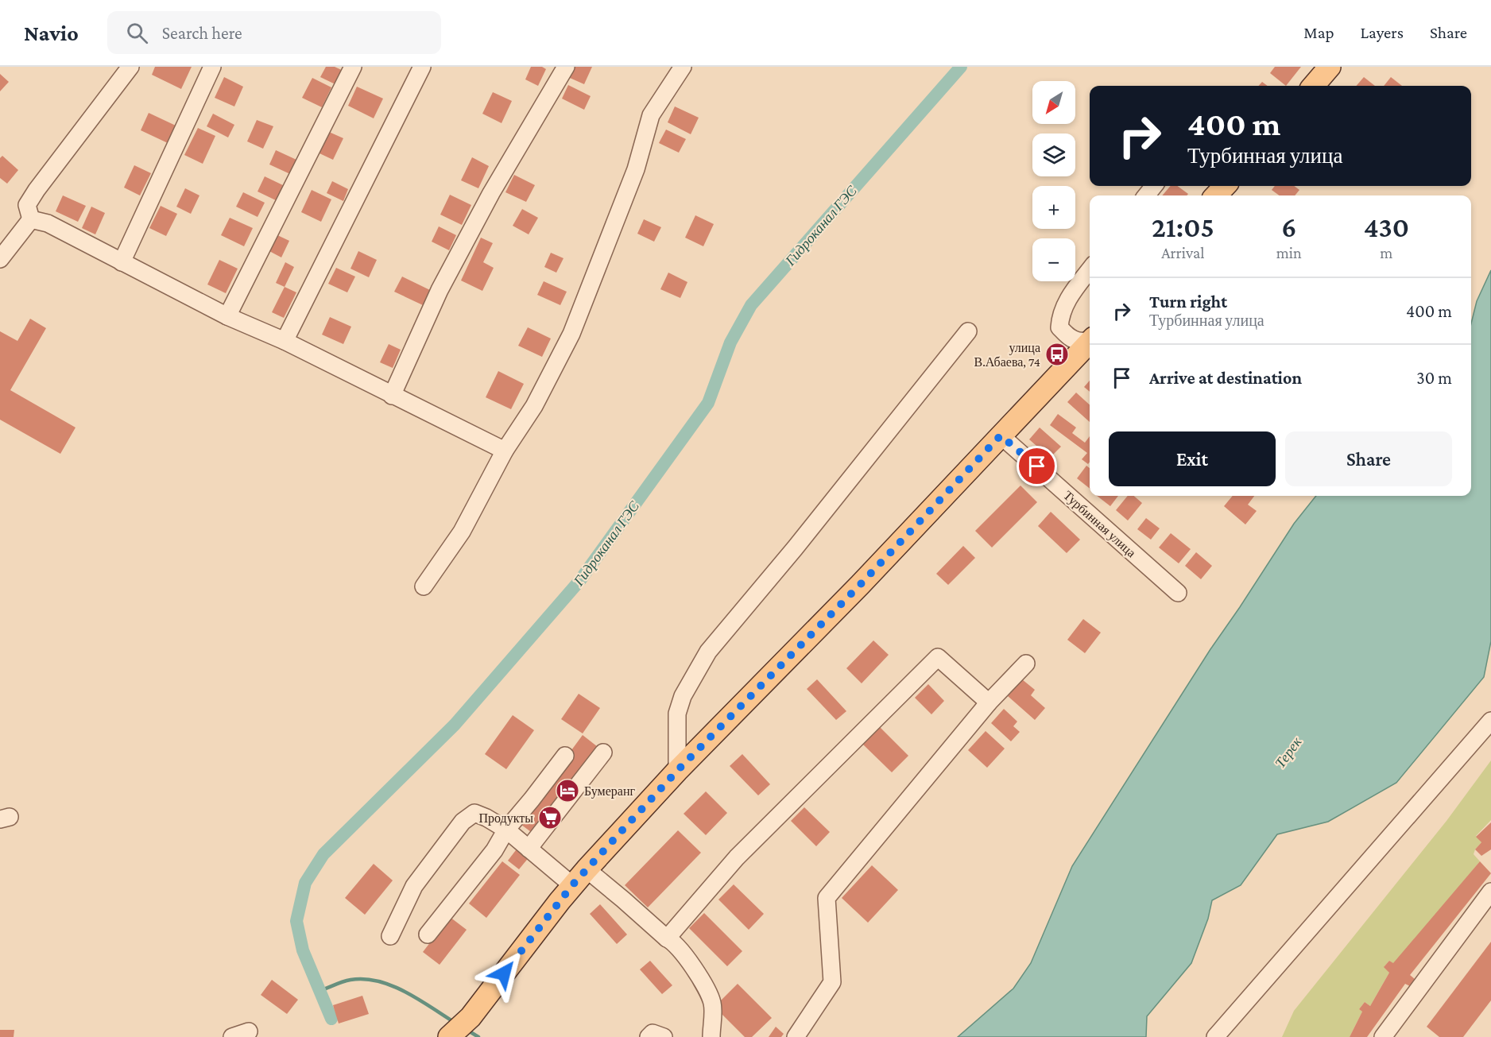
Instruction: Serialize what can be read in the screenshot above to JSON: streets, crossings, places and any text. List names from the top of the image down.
{
  "streets": {
    "street": ["Турбинная улица"]
  },
  "water": ["Гидроканал ГЭС", "Терек"],
  "places": {
    "bus stop": ["улица В.Абаева, 74"],
    "hotel": ["Бумеранг"],
    "supermarket": ["Продукты"]
  },
  "north": "bottom left",
  "page": {
    "header": "Navio",
    "search": "Search here",
    "nav": ["Map", "Layers", "Share"],
    "map_buttons": ["+", "−"],
    "turn": ["400 m", "Турбинная улица"],
    "eta": [
      "21:05",
      "Arrival",
      "6",
      "min",
      "430",
      "m"
    ],
    "list": [
      {
        "name": "Turn right",
        "note": "Турбинная улица",
        "value": "400 m"
      },
      {
        "name": "Arrive at destination",
        "value": "30 m"
      }
    ],
    "buttons": ["Exit", "Share"]
  }
}
